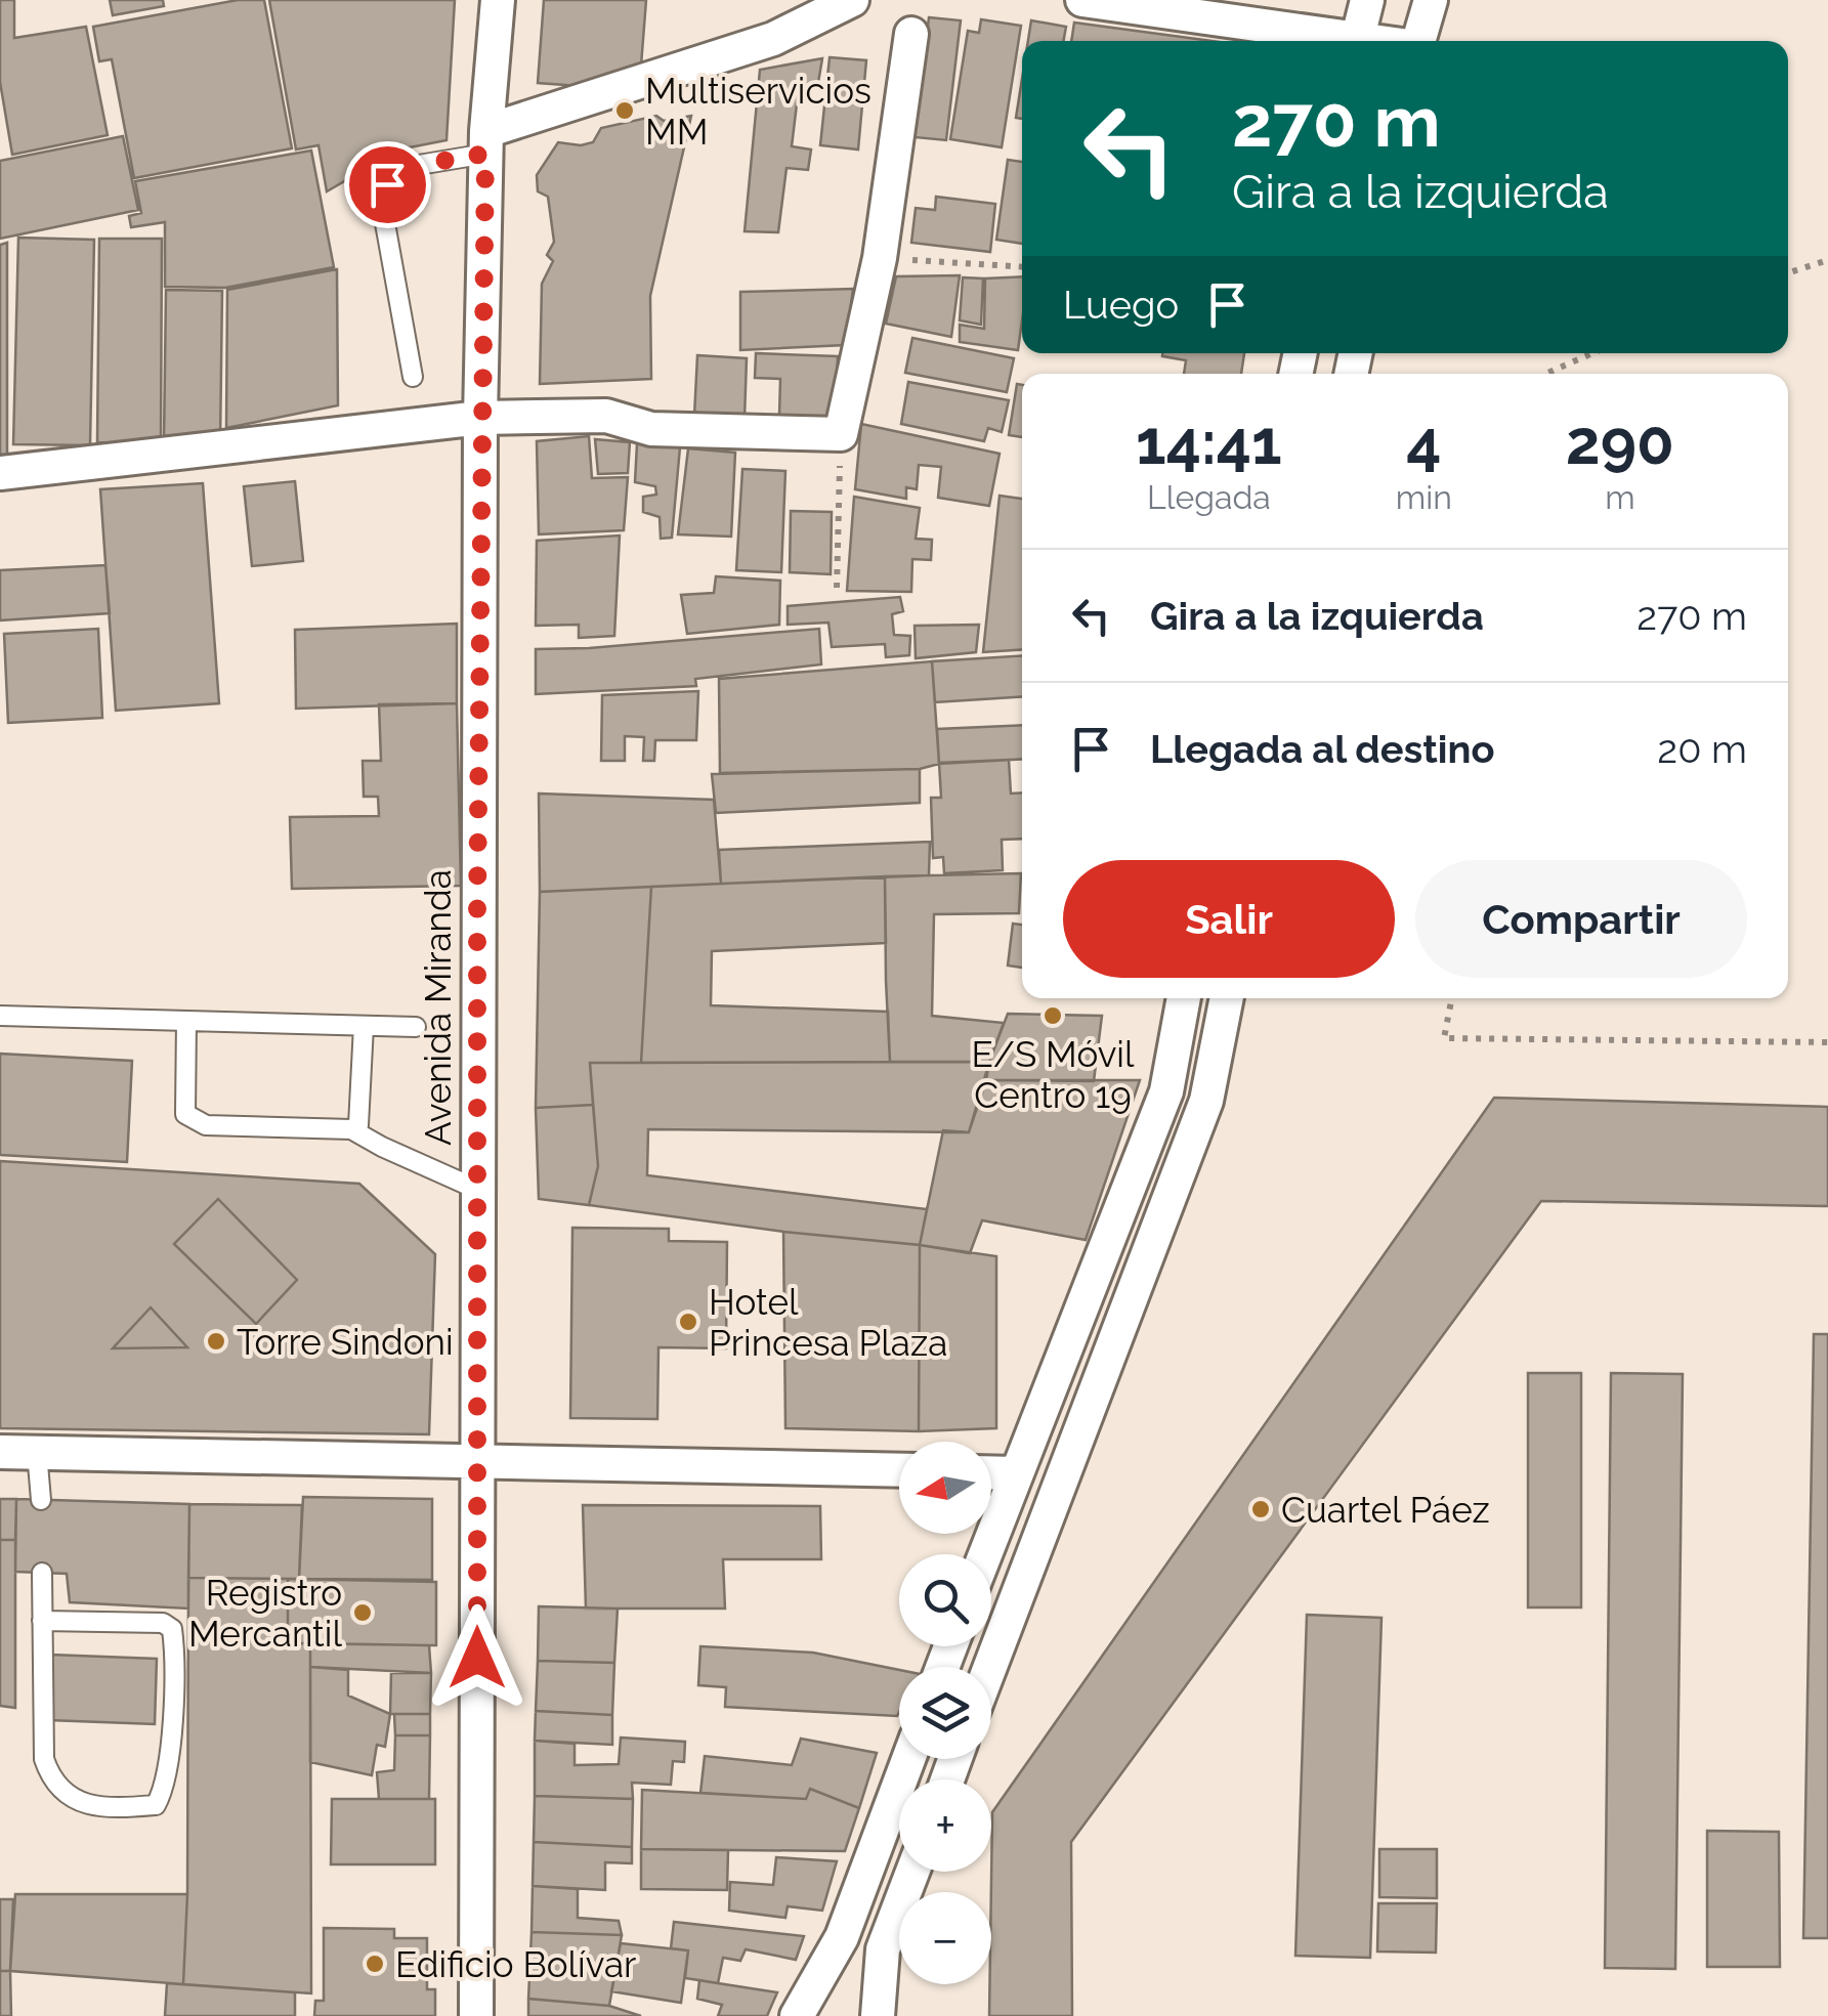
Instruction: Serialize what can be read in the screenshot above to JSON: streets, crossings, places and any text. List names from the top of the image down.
{
  "streets": {
    "street": ["Avenida Miranda"]
  },
  "places": [
    "Multiservicios MM",
    "E/S Móvil Centro 19",
    "Hotel Princesa Plaza",
    "Torre Sindoni",
    "Cuartel Páez",
    "Registro Mercantil",
    "Edificio Bolívar"
  ],
  "north": "left",
  "page": {
    "turn": ["270 m", "Gira a la izquierda"],
    "then": "Luego",
    "eta": [
      "14:41",
      "Llegada",
      "4",
      "min",
      "290",
      "m"
    ],
    "list": [
      {
        "name": "Gira a la izquierda",
        "value": "270 m"
      },
      {
        "name": "Llegada al destino",
        "value": "20 m"
      }
    ],
    "buttons": ["Salir", "Compartir"],
    "map_buttons": ["+", "−"]
  }
}
